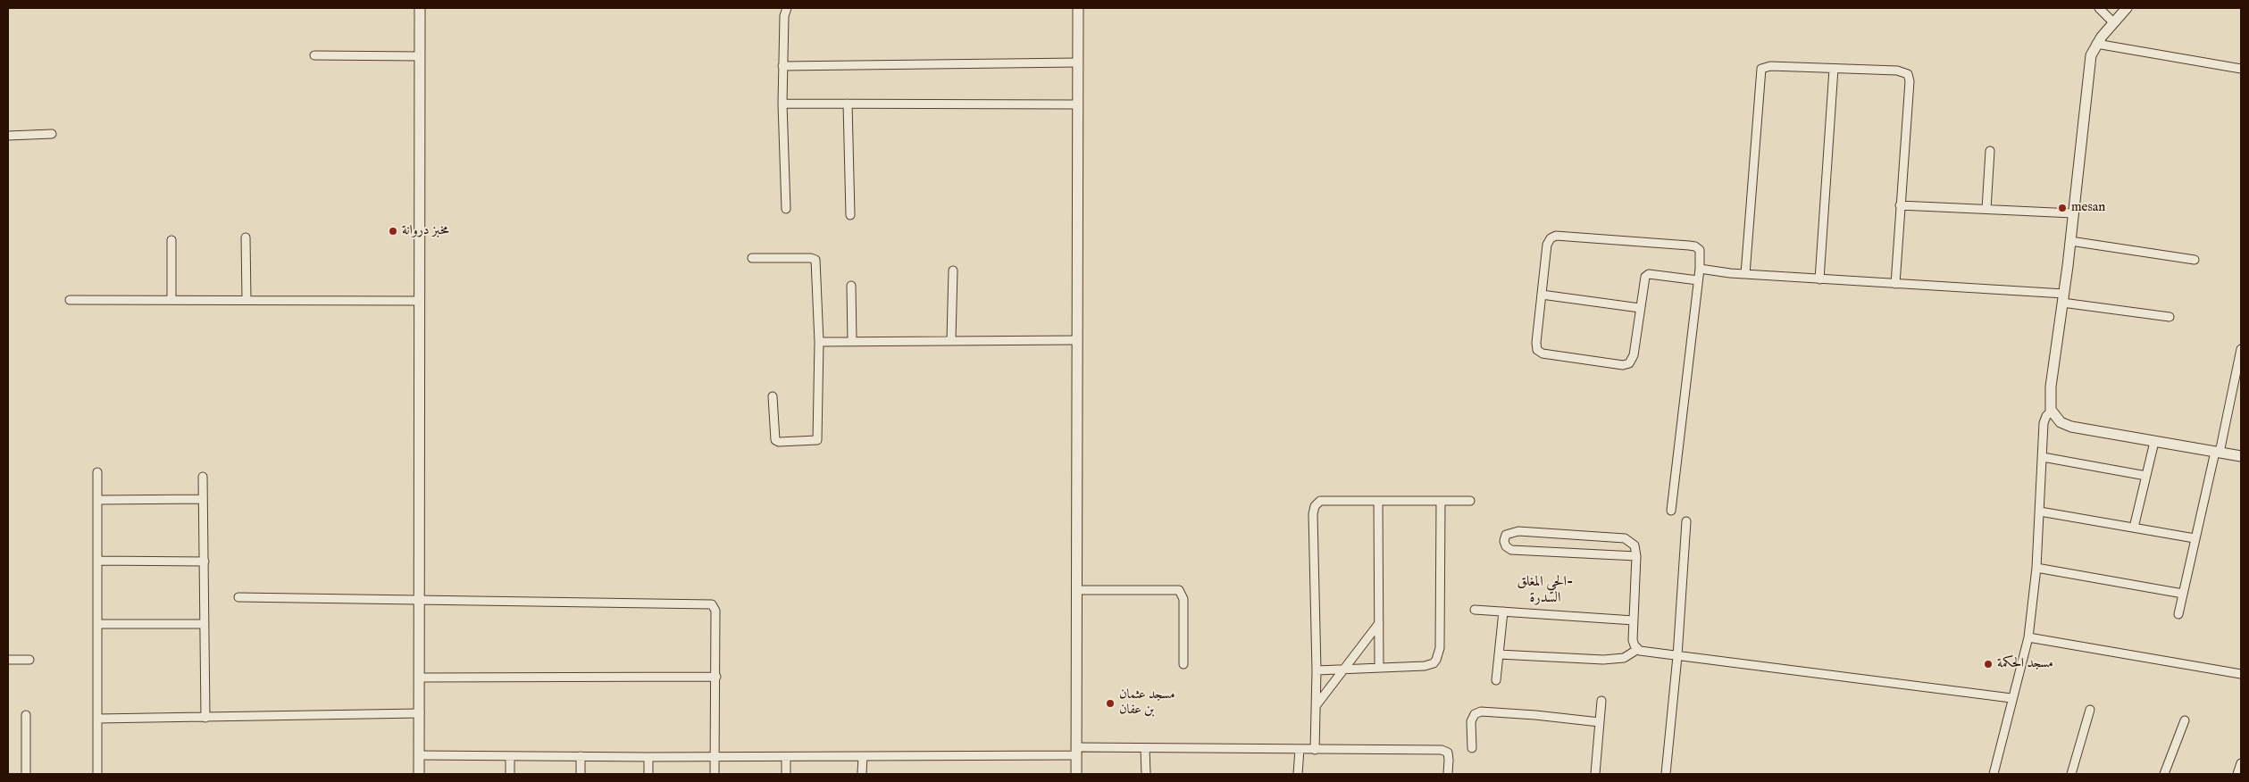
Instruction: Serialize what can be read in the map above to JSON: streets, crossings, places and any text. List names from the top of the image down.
{
  "districts": ["الحي المغلق- السدرة"],
  "places": [
    "mesan",
    "مخبز دروانة",
    "مسجد الحكمة",
    "مسجد عثمان بن عفان"
  ]
}
